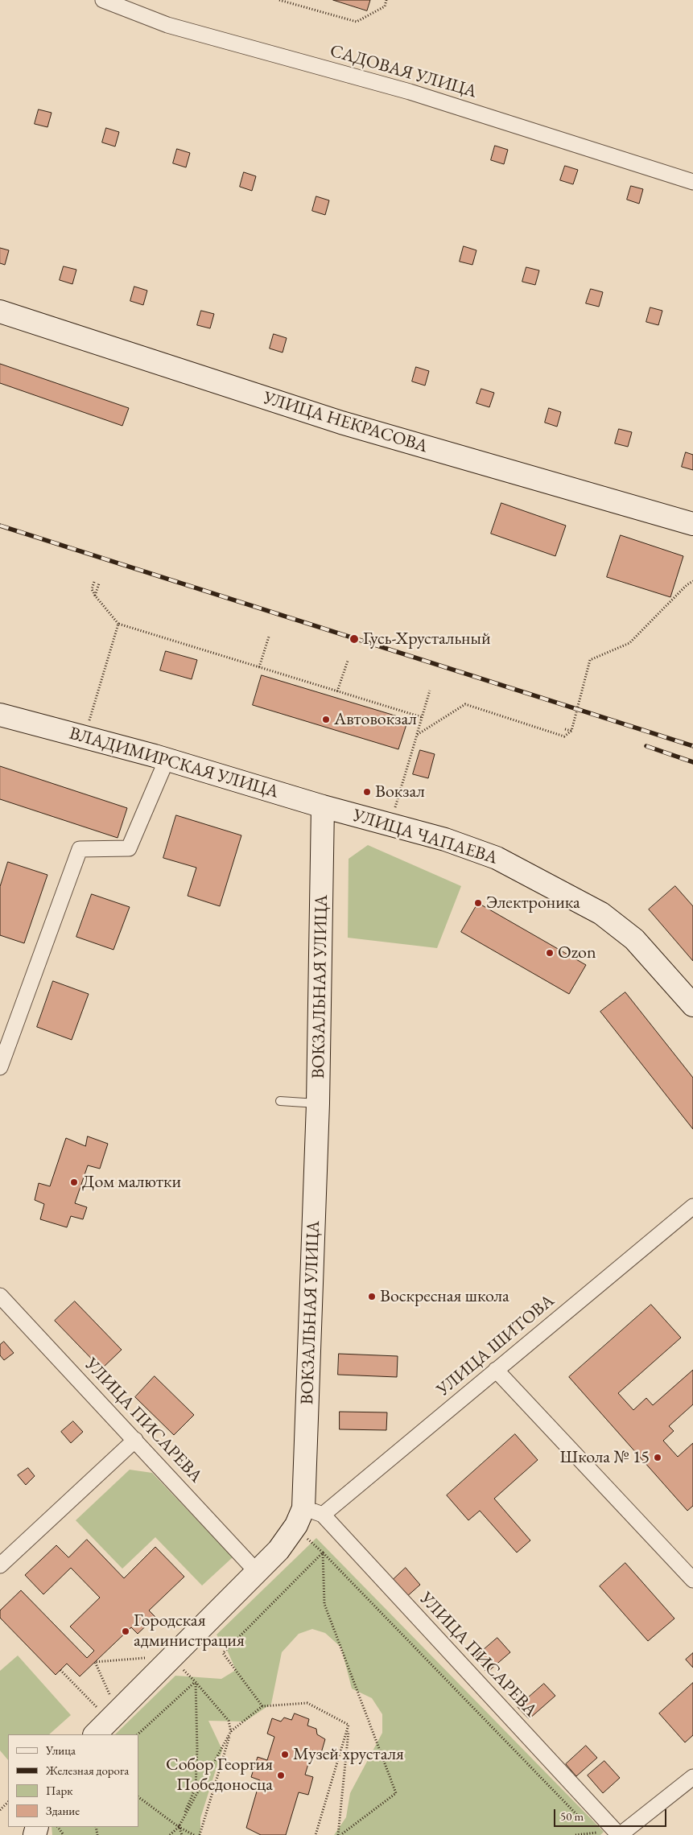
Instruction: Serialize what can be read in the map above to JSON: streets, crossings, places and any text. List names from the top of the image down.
{
  "streets": {
    "main road": [
      "УЛИЦА НЕКРАСОВА",
      "ВЛАДИМИРСКАЯ УЛИЦА",
      "УЛИЦА ЧАПАЕВА",
      "ВОКЗАЛЬНАЯ УЛИЦА"
    ],
    "street": ["САДОВАЯ УЛИЦА", "УЛИЦА ШИТОВА", "УЛИЦА ПИСАРЕВА"]
  },
  "crossings": [
    ["ВЛАДИМИРСКАЯ УЛИЦА", "УЛИЦА ЧАПАЕВА"],
    ["ВЛАДИМИРСКАЯ УЛИЦА", "ВОКЗАЛЬНАЯ УЛИЦА"],
    ["УЛИЦА ЧАПАЕВА", "ВОКЗАЛЬНАЯ УЛИЦА"],
    ["ВОКЗАЛЬНАЯ УЛИЦА", "УЛИЦА ШИТОВА"],
    ["ВОКЗАЛЬНАЯ УЛИЦА", "УЛИЦА ПИСАРЕВА"],
    ["УЛИЦА ШИТОВА", "УЛИЦА ПИСАРЕВА"]
  ],
  "places": [
    "Гусь-Хрустальный",
    "Автовокзал",
    "Вокзал",
    "Электроника",
    "Ozon",
    "Дом малютки",
    "Воскресная школа",
    "Школа № 15",
    "Городская администрация",
    "Музей хрусталя",
    "Собор Георгия Победоносца"
  ],
  "legend": [
    "Улица",
    "Железная дорога",
    "Парк",
    "Здание"
  ],
  "scale_bar": "50 m"
}
